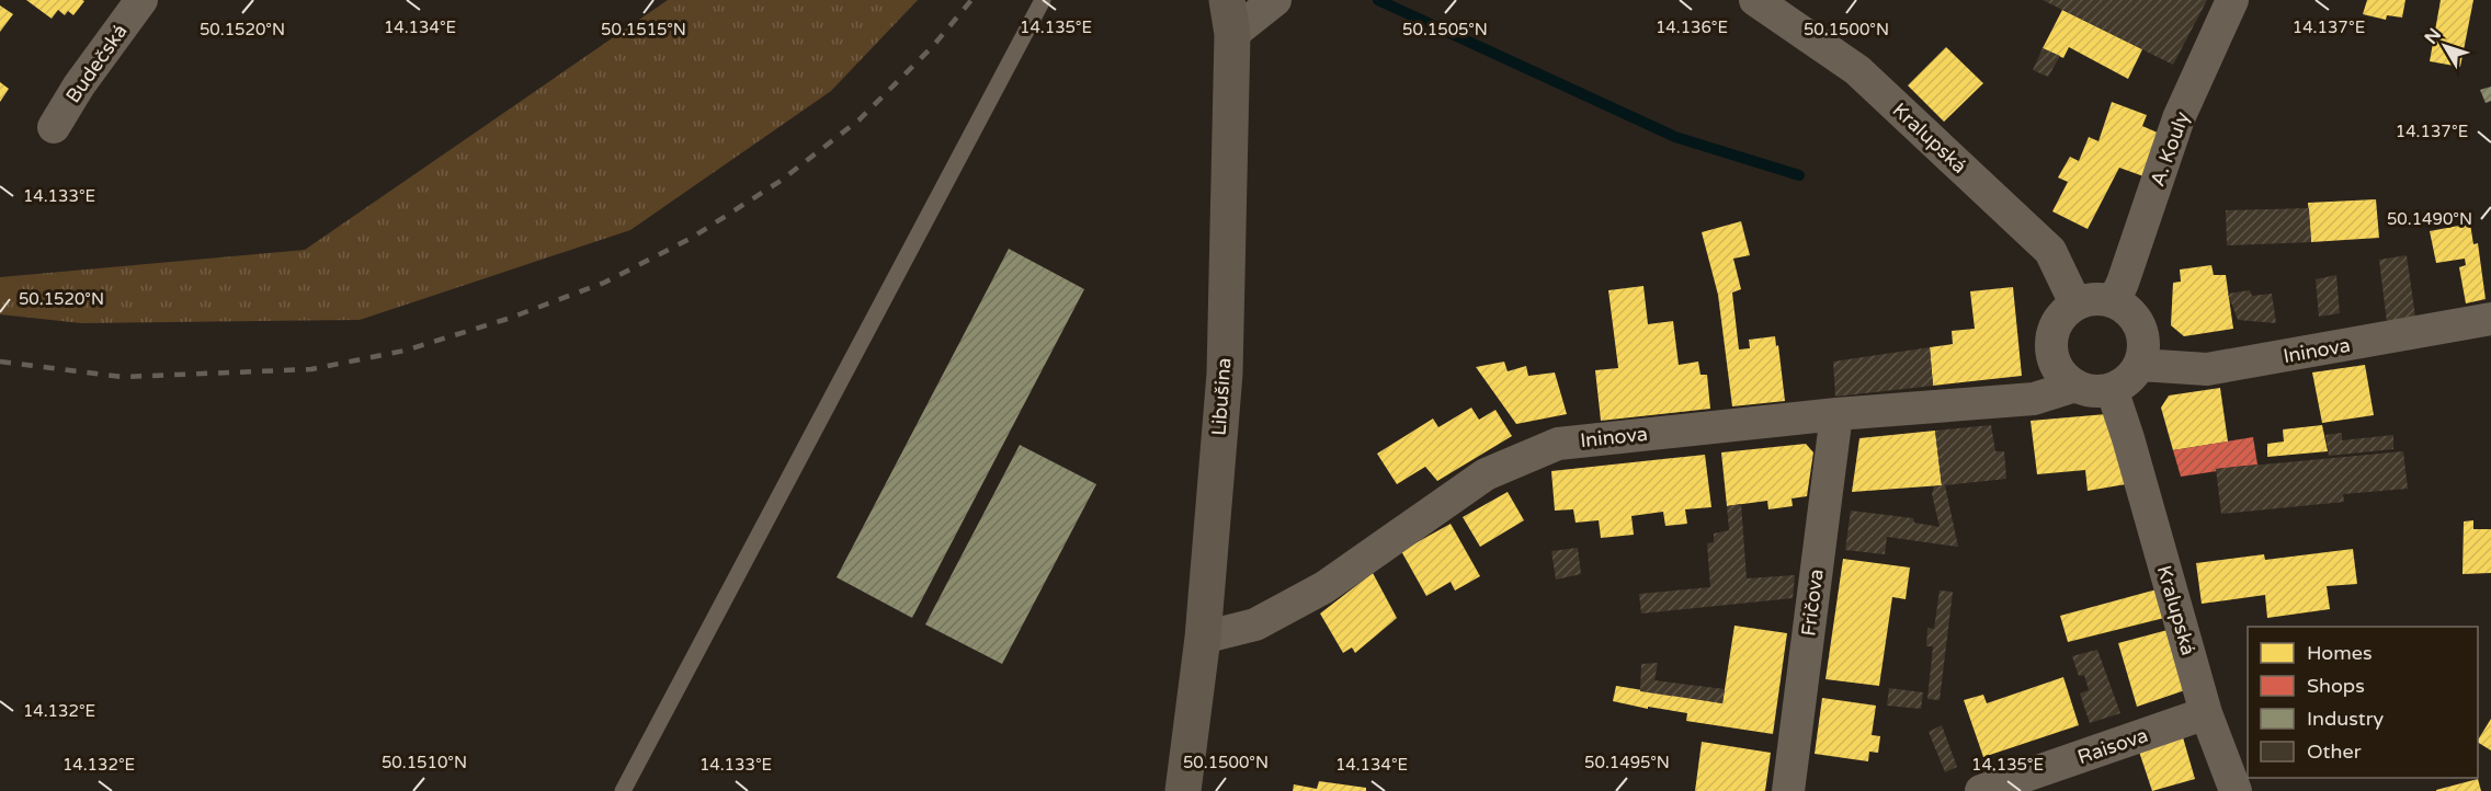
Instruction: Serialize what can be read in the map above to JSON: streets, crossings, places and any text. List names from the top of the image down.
{
  "streets": {
    "main road": ["Libušina"],
    "street": [
      "Budečská",
      "Kralupská",
      "A. Kouly",
      "Ininova",
      "Fričova",
      "Raisova"
    ]
  },
  "crossings": [
    ["Kralupská", "A. Kouly"],
    ["Kralupská", "Ininova"],
    ["Kralupská", "Raisova"],
    ["A. Kouly", "Ininova"],
    ["Ininova", "Libušina"],
    ["Ininova", "Fričova"]
  ],
  "legend": [
    "Homes",
    "Shops",
    "Industry",
    "Other"
  ],
  "north": "top left",
  "coordinates": [
    "14.135°E",
    "14.134°E",
    "14.136°E",
    "14.137°E",
    "50.1520°N",
    "50.1515°N",
    "50.1505°N",
    "50.1500°N",
    "14.133°E",
    "50.1490°N",
    "14.132°E",
    "50.1510°N",
    "50.1495°N"
  ]
}
